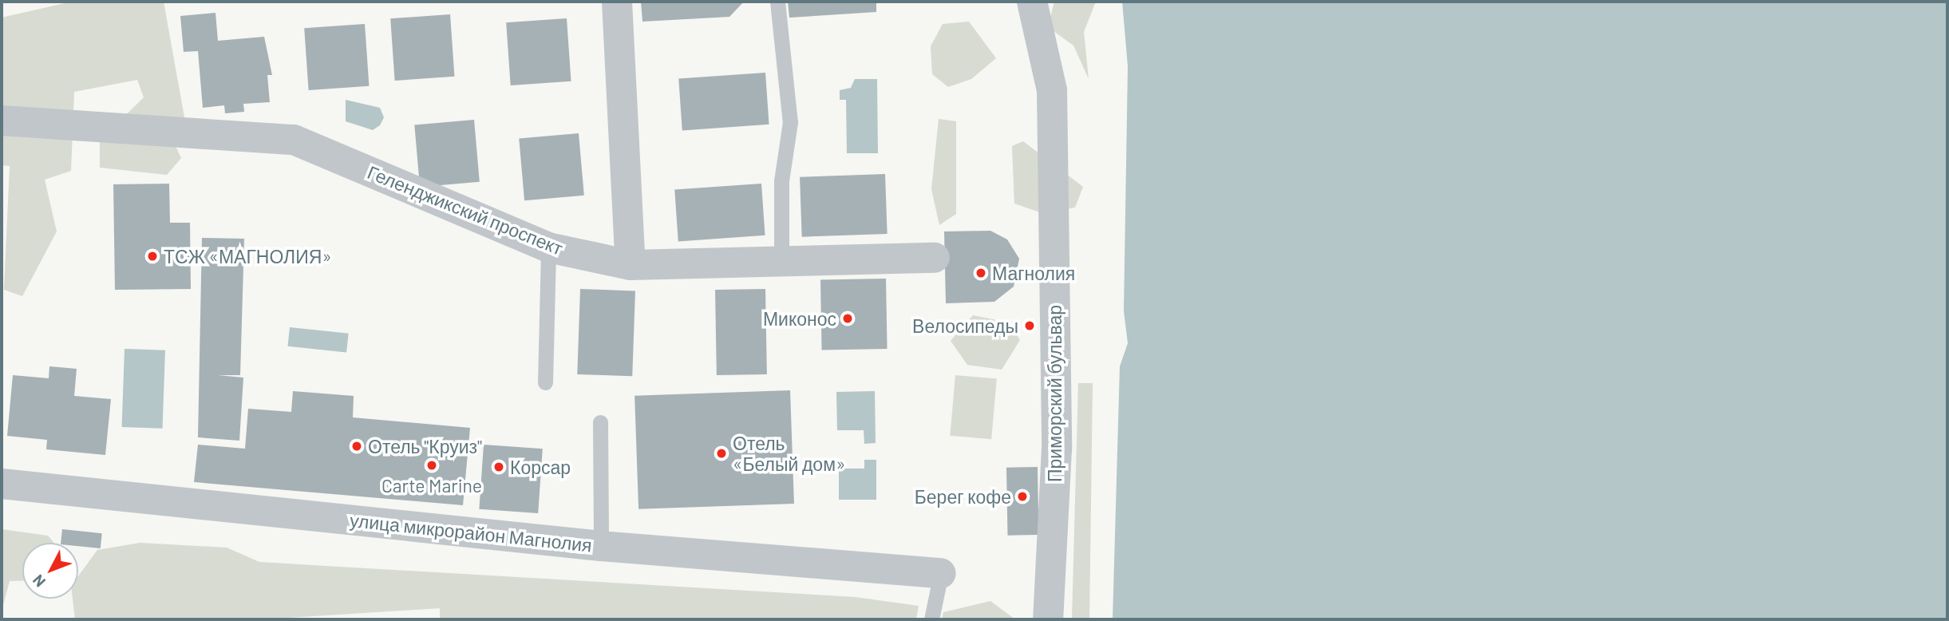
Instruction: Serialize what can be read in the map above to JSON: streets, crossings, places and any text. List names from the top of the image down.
{
  "streets": {
    "street": ["Геленджикский проспект", "Приморский бульвар", "улица микрорайон Магнолия"]
  },
  "places": [
    "ТСЖ «МАГНОЛИЯ»",
    "Магнолия",
    "Миконос",
    "Велосипеды",
    "Отель \"Круиз\"",
    "Отель «Белый дом»",
    "Carte Marine",
    "Корсар",
    "Берег кофе"
  ],
  "north": "bottom left"
}
